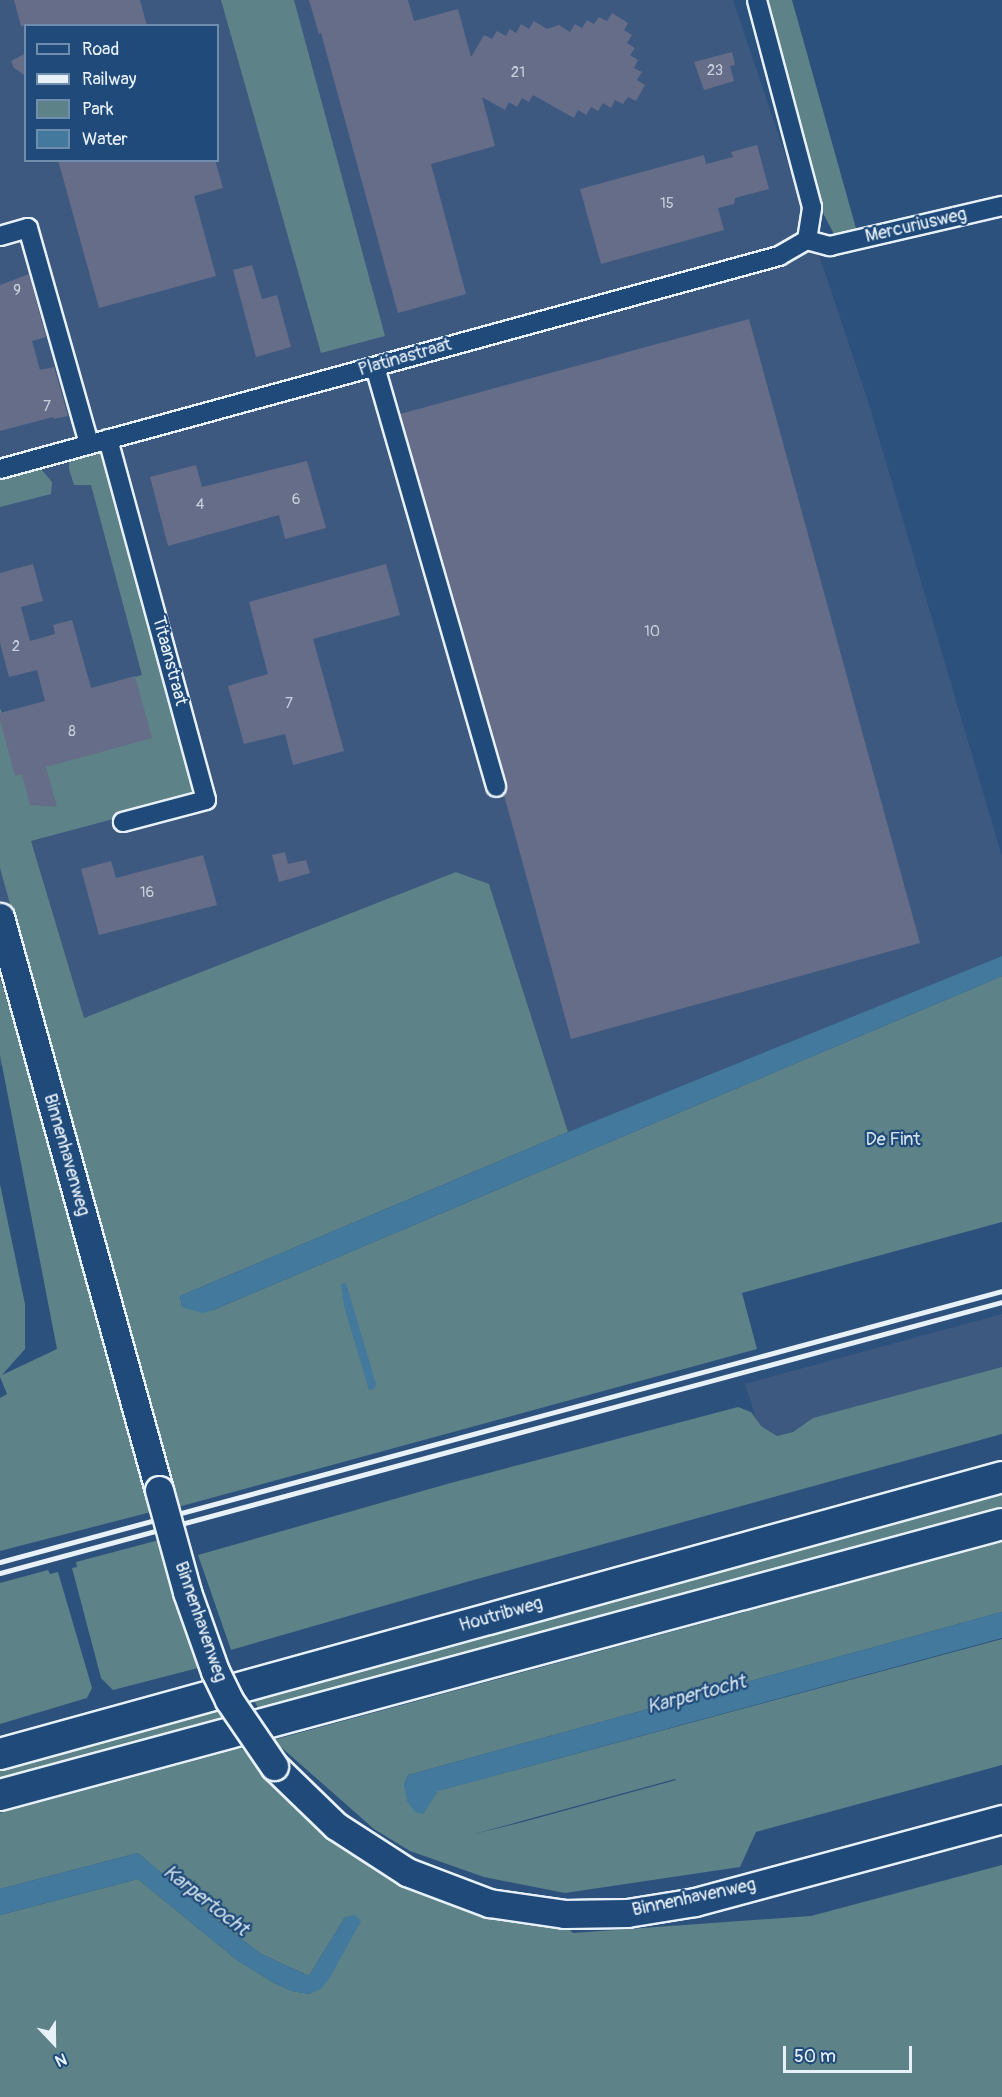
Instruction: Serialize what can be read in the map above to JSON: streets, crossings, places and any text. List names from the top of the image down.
{
  "streets": {
    "main road": ["Binnenhavenweg", "Houtribweg"],
    "street": ["Mercuriusweg", "Platinastraat", "Titaanstraat"]
  },
  "crossings": [
    ["Mercuriusweg", "Platinastraat"],
    ["Platinastraat", "Titaanstraat"]
  ],
  "water": ["Karpertocht"],
  "parks": ["De Fint"],
  "house_numbers": [
    "23",
    "21",
    "15",
    "9",
    "7",
    "6",
    "4",
    "10",
    "2",
    "7",
    "8",
    "16"
  ],
  "legend": [
    "Road",
    "Railway",
    "Park",
    "Water"
  ],
  "scale_bar": "50 m",
  "north": "bottom"
}
